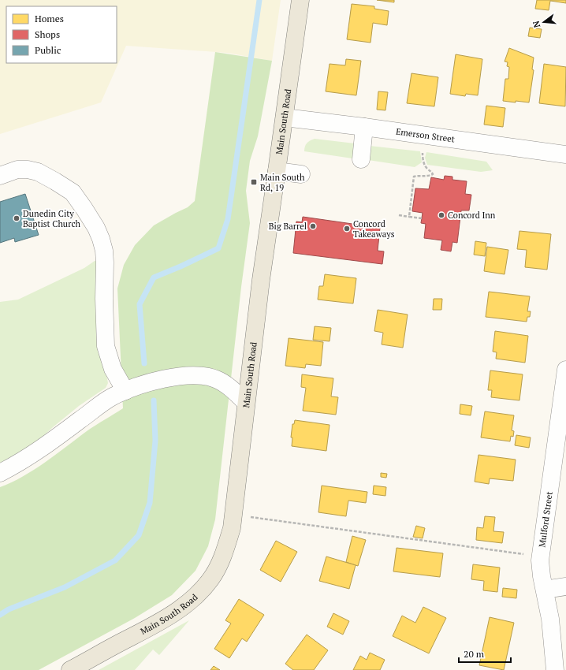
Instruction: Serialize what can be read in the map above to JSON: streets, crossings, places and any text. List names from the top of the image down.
{
  "streets": {
    "main road": ["Main South Road"],
    "street": ["Emerson Street", "Mulford Street"]
  },
  "crossings": [
    ["Main South Road", "Emerson Street"]
  ],
  "places": {
    "transit": ["Main South Rd, 19"],
    "other": [
      "Concord Inn",
      "Dunedin City Baptist Church",
      "Big Barrel",
      "Concord Takeaways"
    ]
  },
  "legend": ["Homes", "Shops", "Public"],
  "scale_bar": "20 m",
  "north": "left"
}
